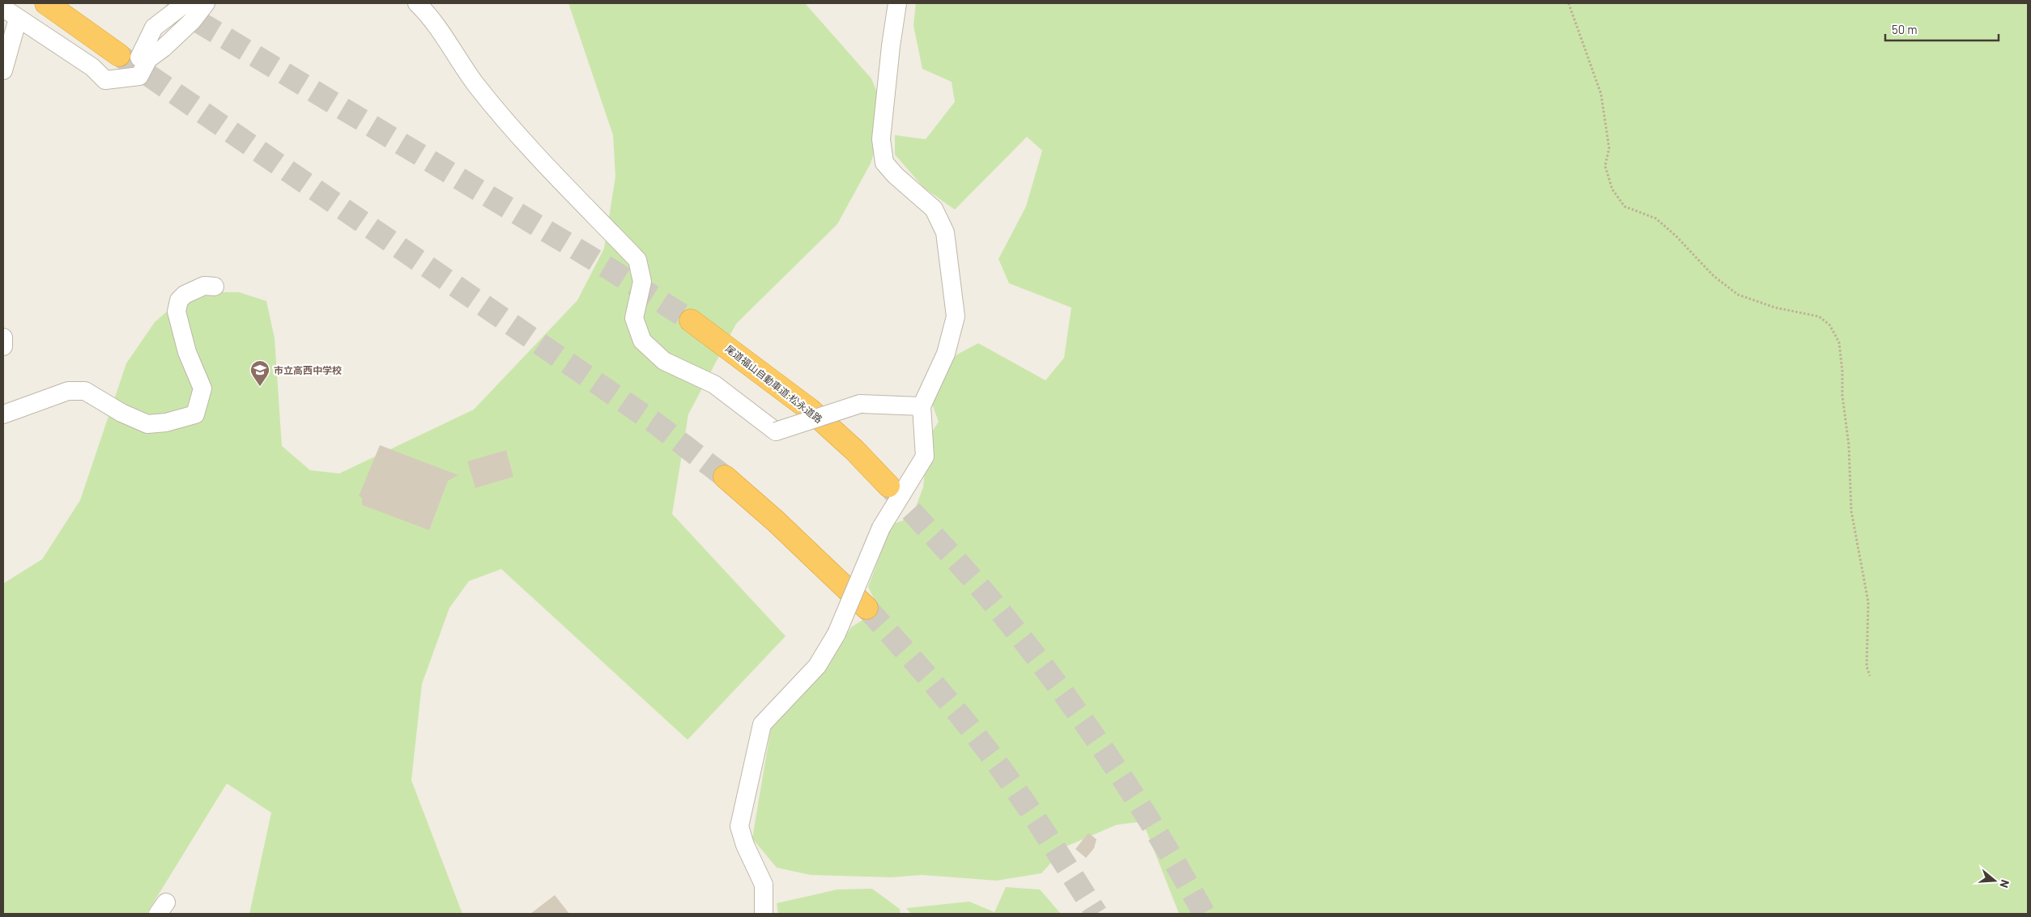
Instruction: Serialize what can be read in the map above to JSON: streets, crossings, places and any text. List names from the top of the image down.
{
  "streets": {
    "highway": ["尾道福山自動車道;松永道路"]
  },
  "places": {
    "school or university": ["市立高西中学校"]
  },
  "scale_bar": "50 m",
  "north": "right"
}
